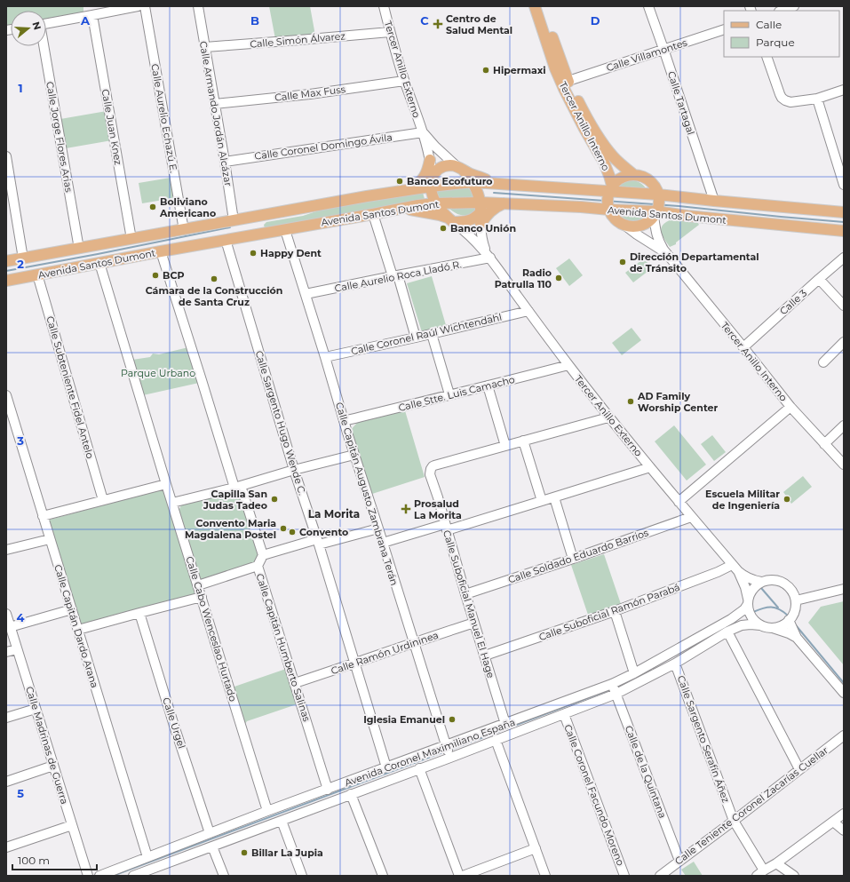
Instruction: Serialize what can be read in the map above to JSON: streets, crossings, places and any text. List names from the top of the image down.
{
  "streets": {
    "main road": ["Tercer Anillo Interno", "Avenida Santos Dumont"],
    "street": [
      "Calle Simón Álvarez",
      "Calle Villamontes",
      "Tercer Anillo Externo",
      "Calle Max Fuss",
      "Calle Tartagal",
      "Calle Armando Jordán Alcázar",
      "Calle Aurelio Echazú E.",
      "Calle Juan Knez",
      "Calle Jorge Flores Arias",
      "Calle Coronel Domingo Ávila",
      "Calle Aurelio Roca Lladó R.",
      "Calle 3",
      "Calle Coronel Raúl Wichtendahl",
      "Calle Subteniente Fidel Antelo",
      "Calle Stte. Luis Camacho",
      "Calle Sargento Hugo Wende C.",
      "Calle Capitán Augusto Zambrana Terán",
      "Calle Soldado Eduardo Barrios",
      "Calle Suboficial Manuel El Hage",
      "Calle Suboficial Ramón Parabá",
      "Calle Capitán Dardo Arana",
      "Calle Cabo Wenceslao Hurtado",
      "Calle Capitán Humberto Salinas",
      "Calle Ramón Urdininea",
      "Calle Urgel",
      "Calle Sargento Serafín Áñez",
      "Calle Madrinas de Guerra",
      "Avenida Coronel Maximiliano España",
      "Calle de la Quintana",
      "Calle Coronel Facundo Moreno",
      "Calle Teniente Coronel Zacarías Cuellar"
    ]
  },
  "crossings": [
    ["Calle Simón Álvarez", "Tercer Anillo Externo"],
    ["Calle Simón Álvarez", "Calle Armando Jordán Alcázar"],
    ["Calle Villamontes", "Calle Tartagal"],
    ["Calle Villamontes", "Tercer Anillo Interno"],
    ["Tercer Anillo Externo", "Calle Max Fuss"],
    ["Tercer Anillo Externo", "Calle Coronel Domingo Ávila"],
    ["Tercer Anillo Externo", "Avenida Santos Dumont"],
    ["Tercer Anillo Externo", "Calle Aurelio Roca Lladó R."],
    ["Tercer Anillo Externo", "Calle Coronel Raúl Wichtendahl"],
    ["Tercer Anillo Externo", "Calle Stte. Luis Camacho"],
    ["Tercer Anillo Externo", "Calle Soldado Eduardo Barrios"],
    ["Tercer Anillo Externo", "Calle Suboficial Ramón Parabá"],
    ["Tercer Anillo Externo", "Avenida Coronel Maximiliano España"],
    ["Calle Max Fuss", "Calle Armando Jordán Alcázar"],
    ["Calle Tartagal", "Avenida Santos Dumont"],
    ["Calle Armando Jordán Alcázar", "Calle Coronel Domingo Ávila"],
    ["Calle Armando Jordán Alcázar", "Avenida Santos Dumont"],
    ["Calle Aurelio Echazú E.", "Avenida Santos Dumont"],
    ["Tercer Anillo Interno", "Avenida Santos Dumont"],
    ["Tercer Anillo Interno", "Calle 3"],
    ["Calle Juan Knez", "Avenida Santos Dumont"],
    ["Calle Jorge Flores Arias", "Avenida Santos Dumont"],
    ["Avenida Santos Dumont", "Calle Subteniente Fidel Antelo"],
    ["Avenida Santos Dumont", "Calle Sargento Hugo Wende C."],
    ["Avenida Santos Dumont", "Calle Capitán Augusto Zambrana Terán"],
    ["Avenida Santos Dumont", "Calle Cabo Wenceslao Hurtado"],
    ["Calle Aurelio Roca Lladó R.", "Calle Capitán Augusto Zambrana Terán"],
    ["Calle Coronel Raúl Wichtendahl", "Calle Capitán Augusto Zambrana Terán"],
    ["Calle Stte. Luis Camacho", "Calle Capitán Augusto Zambrana Terán"],
    ["Calle Sargento Hugo Wende C.", "Calle Ramón Urdininea"],
    ["Calle Sargento Hugo Wende C.", "Avenida Coronel Maximiliano España"],
    ["Calle Capitán Augusto Zambrana Terán", "Calle Ramón Urdininea"],
    ["Calle Capitán Augusto Zambrana Terán", "Avenida Coronel Maximiliano España"],
    ["Calle Soldado Eduardo Barrios", "Calle Suboficial Manuel El Hage"],
    ["Calle Suboficial Manuel El Hage", "Calle Suboficial Ramón Parabá"],
    ["Calle Suboficial Manuel El Hage", "Calle Ramón Urdininea"],
    ["Calle Suboficial Manuel El Hage", "Avenida Coronel Maximiliano España"],
    ["Calle Capitán Dardo Arana", "Avenida Coronel Maximiliano España"],
    ["Calle Cabo Wenceslao Hurtado", "Avenida Coronel Maximiliano España"],
    ["Calle Capitán Humberto Salinas", "Calle Ramón Urdininea"],
    ["Calle Capitán Humberto Salinas", "Avenida Coronel Maximiliano España"],
    ["Calle Urgel", "Avenida Coronel Maximiliano España"],
    ["Calle Sargento Serafín Áñez", "Avenida Coronel Maximiliano España"],
    ["Calle Sargento Serafín Áñez", "Calle Teniente Coronel Zacarías Cuellar"],
    ["Avenida Coronel Maximiliano España", "Calle de la Quintana"],
    ["Avenida Coronel Maximiliano España", "Calle Coronel Facundo Moreno"],
    ["Calle de la Quintana", "Calle Teniente Coronel Zacarías Cuellar"]
  ],
  "districts": ["La Morita"],
  "parks": ["Parque Urbano"],
  "places": {
    "health": ["Centro de Salud Mental", "Prosalud La Morita"],
    "other": [
      "Hipermaxi",
      "Banco Ecofuturo",
      "Boliviano Americano",
      "Banco Unión",
      "Happy Dent",
      "Dirección Departamental de Tránsito",
      "BCP",
      "Radio Patrulla 110",
      "Cámara de la Construcción de Santa Cruz",
      "AD Family Worship Center",
      "Capilla San Judas Tadeo",
      "Escuela Militar de Ingeniería",
      "Convento Maria Magdalena Postel",
      "Convento",
      "Iglesia Emanuel",
      "Billar La Jupia"
    ]
  },
  "legend": ["Calle", "Parque"],
  "scale_bar": "100 m",
  "north": "right",
  "grid": {
    "columns": [
      "A",
      "B",
      "C",
      "D"
    ],
    "rows": [
      "1",
      "2",
      "3",
      "4",
      "5"
    ]
  }
}
